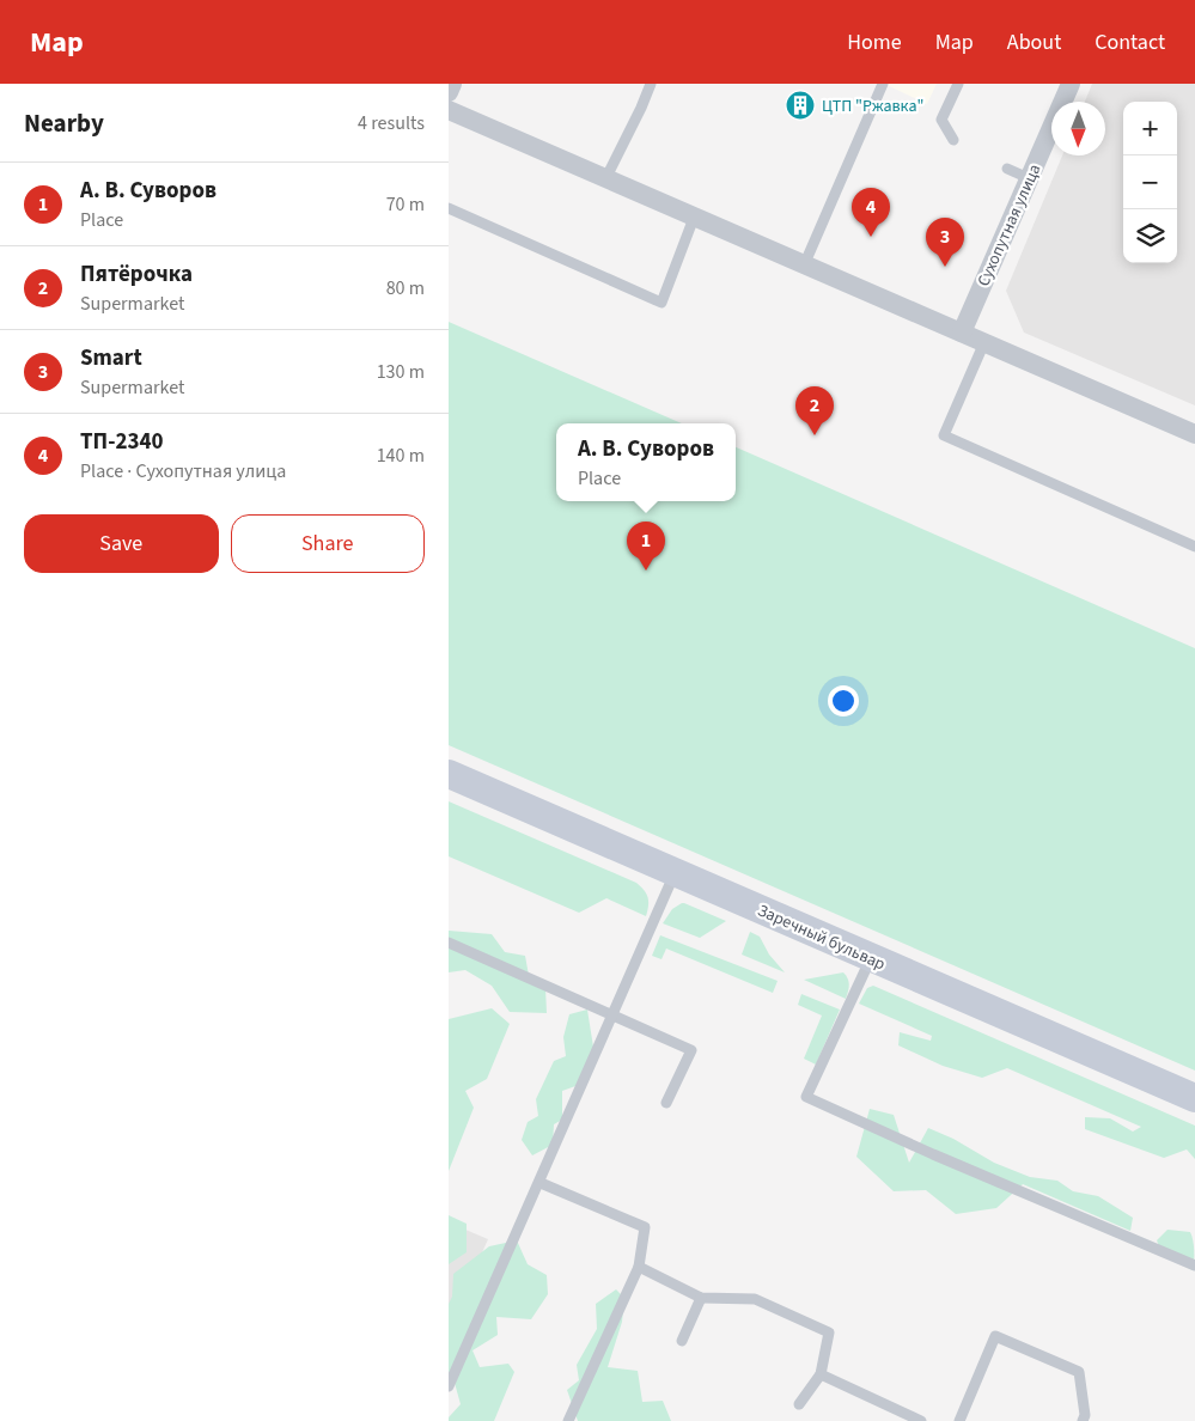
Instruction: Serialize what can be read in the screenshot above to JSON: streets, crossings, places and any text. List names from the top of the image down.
{
  "streets": {
    "street": ["Сухопутная улица", "Заречный бульвар"]
  },
  "places": {
    "building": ["ЦТП \"Ржавка\""]
  },
  "north": "bottom",
  "page": {
    "header": "Map",
    "nav": [
      "Home",
      "Map",
      "About",
      "Contact"
    ],
    "heading": ["Nearby", "4 results"],
    "map_buttons": ["+", "−"],
    "list": [
      {
        "mark": "1",
        "name": "А. В. Суворов",
        "note": "Place",
        "value": "70 m"
      },
      {
        "mark": "2",
        "name": "Пятёрочка",
        "note": "Supermarket",
        "value": "80 m"
      },
      {
        "mark": "3",
        "name": "Smart",
        "note": "Supermarket",
        "value": "130 m"
      },
      {
        "mark": "4",
        "name": "ТП-2340",
        "note": "Place · Сухопутная улица",
        "value": "140 m"
      }
    ],
    "pins": [
      "4",
      "3",
      "2",
      "1"
    ],
    "popup": ["А. В. Суворов", "Place"],
    "buttons": ["Save", "Share"]
  }
}
